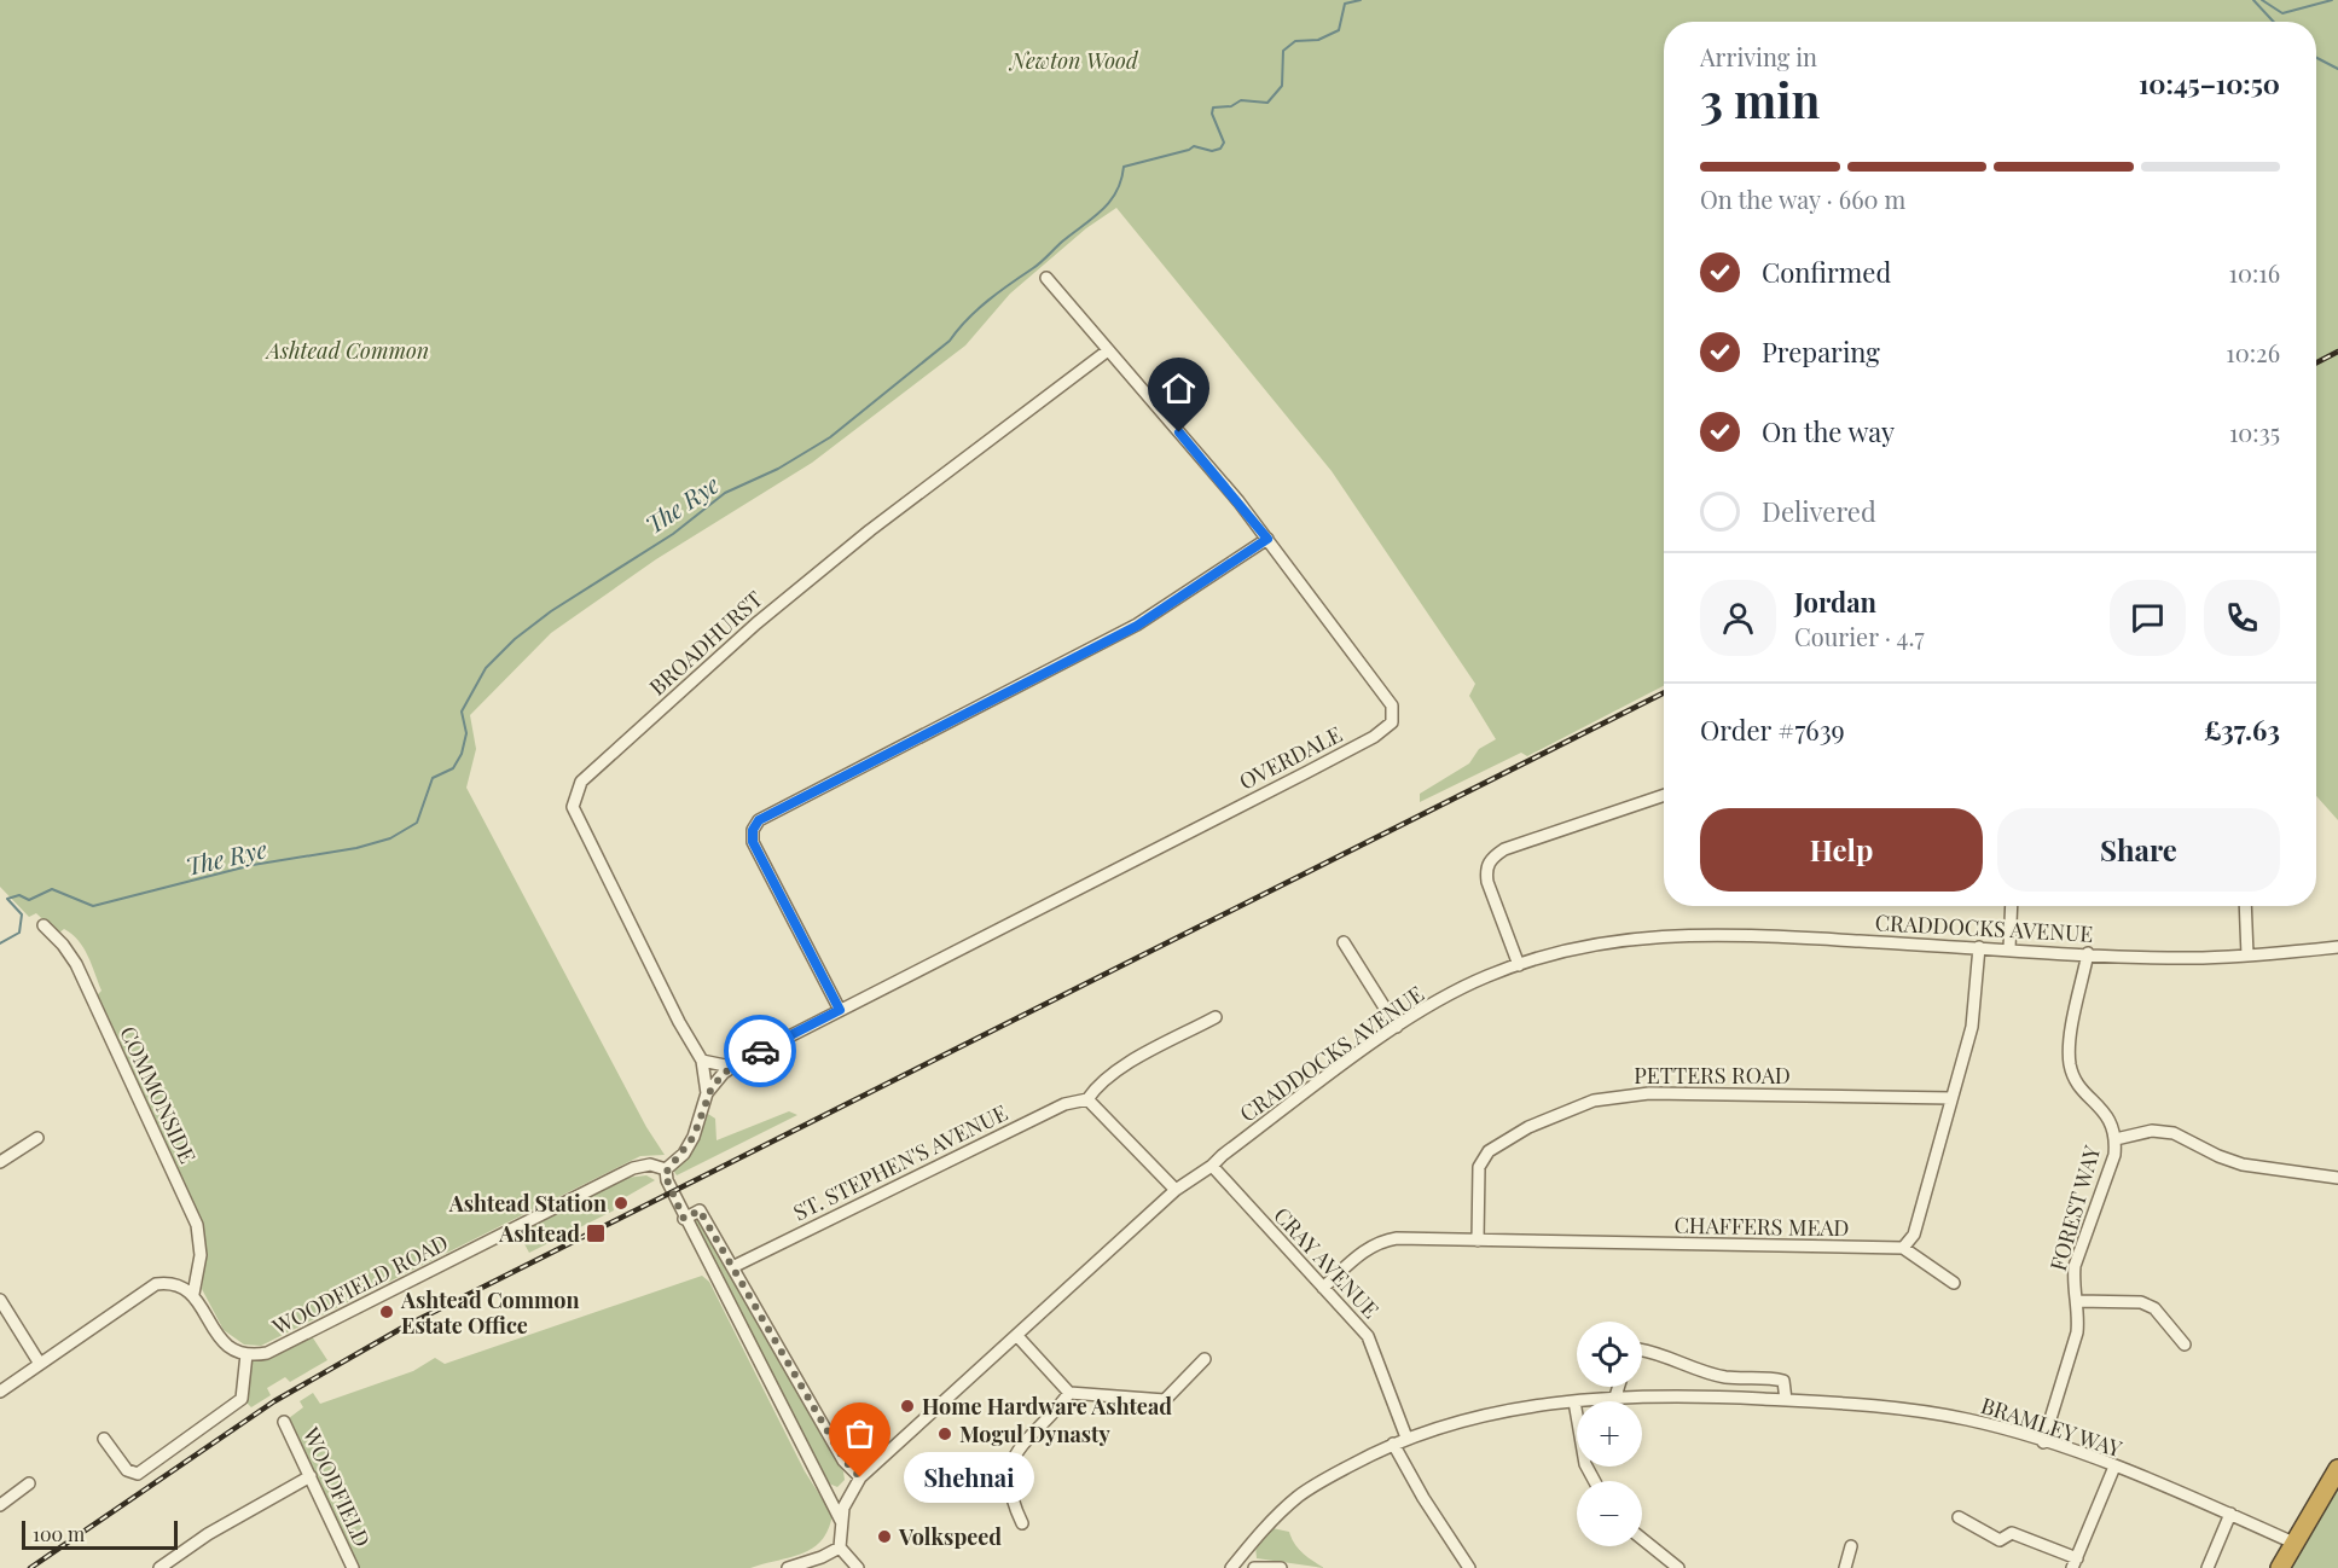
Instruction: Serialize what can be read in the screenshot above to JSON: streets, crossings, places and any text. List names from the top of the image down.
{
  "streets": {
    "street": [
      "BROADHURST",
      "OVERDALE",
      "CRADDOCKS AVENUE",
      "PETTERS ROAD",
      "COMMONSIDE",
      "ST. STEPHEN'S AVENUE",
      "FOREST WAY",
      "CHAFFERS MEAD",
      "CRAY AVENUE",
      "WOODFIELD ROAD",
      "BRAMLEY WAY",
      "WOODFIELD"
    ]
  },
  "crossings": [
    ["BROADHURST", "OVERDALE"],
    ["BROADHURST", "WOODFIELD ROAD"],
    ["CRADDOCKS AVENUE", "FOREST WAY"],
    ["CRADDOCKS AVENUE", "CRAY AVENUE"],
    ["PETTERS ROAD", "CHAFFERS MEAD"],
    ["FOREST WAY", "BRAMLEY WAY"],
    ["CHAFFERS MEAD", "CRAY AVENUE"],
    ["CRAY AVENUE", "BRAMLEY WAY"]
  ],
  "water": ["The Rye"],
  "parks": ["Newton Wood", "Ashtead Common"],
  "places": {
    "other": [
      "Ashtead Station",
      "Ashtead Common Estate Office",
      "Home Hardware Ashtead",
      "Mogul Dynasty",
      "Shehnai",
      "Volkspeed"
    ],
    "transit": ["Ashtead"]
  },
  "scale_bar": "100 m",
  "page": {
    "heading": ["3 min", "Arriving in", "10:45–10:50"],
    "panel": [
      "Jordan",
      "Courier · 4.7",
      "Order #7639",
      "£37.63"
    ],
    "bar": "On the way · 660 m",
    "list": [
      ["Confirmed", "10:16"],
      ["Preparing", "10:26"],
      ["On the way", "10:35"],
      "Delivered"
    ],
    "buttons": ["Help", "Share"],
    "map_buttons": ["+", "−"],
    "bubble": "Shehnai",
    "scale": "100 m"
  }
}
